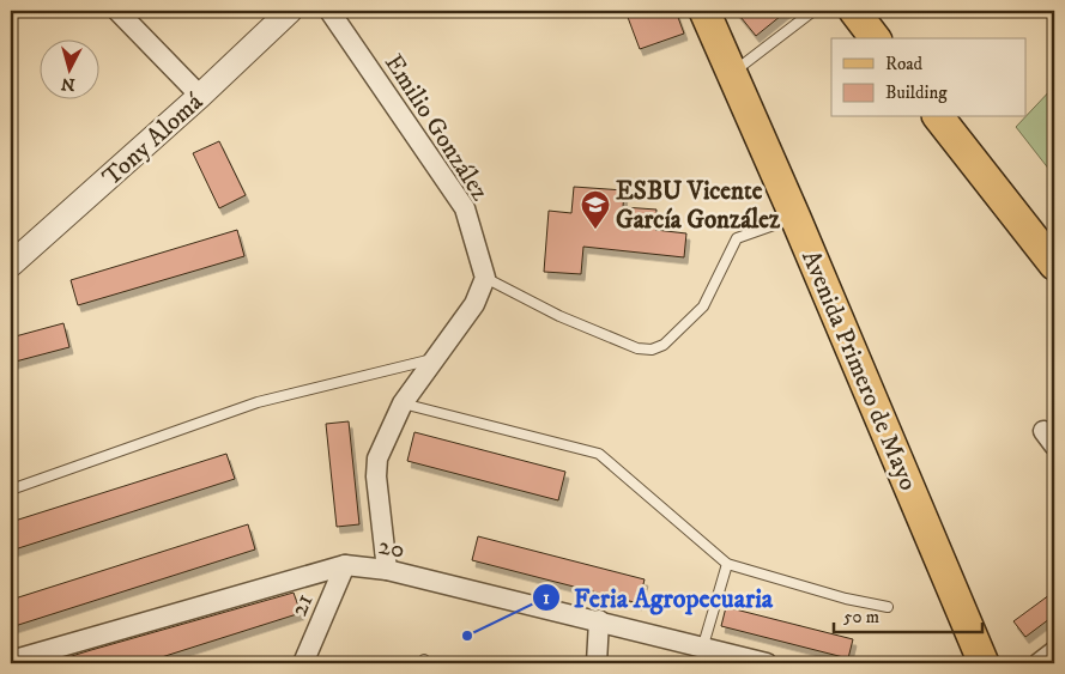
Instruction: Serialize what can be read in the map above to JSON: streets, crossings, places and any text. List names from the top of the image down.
{
  "streets": {
    "main road": ["Avenida Primero de Mayo"],
    "street": [
      "Emilio González",
      "Tony Alomá",
      "20",
      "21"
    ]
  },
  "crossings": [
    ["20", "21"]
  ],
  "places": {
    "school or university": ["ESBU Vicente García González"],
    "other": ["Feria Agropecuaria"]
  },
  "legend": ["Road", "Building"],
  "scale_bar": "50 m",
  "north": "bottom"
}
